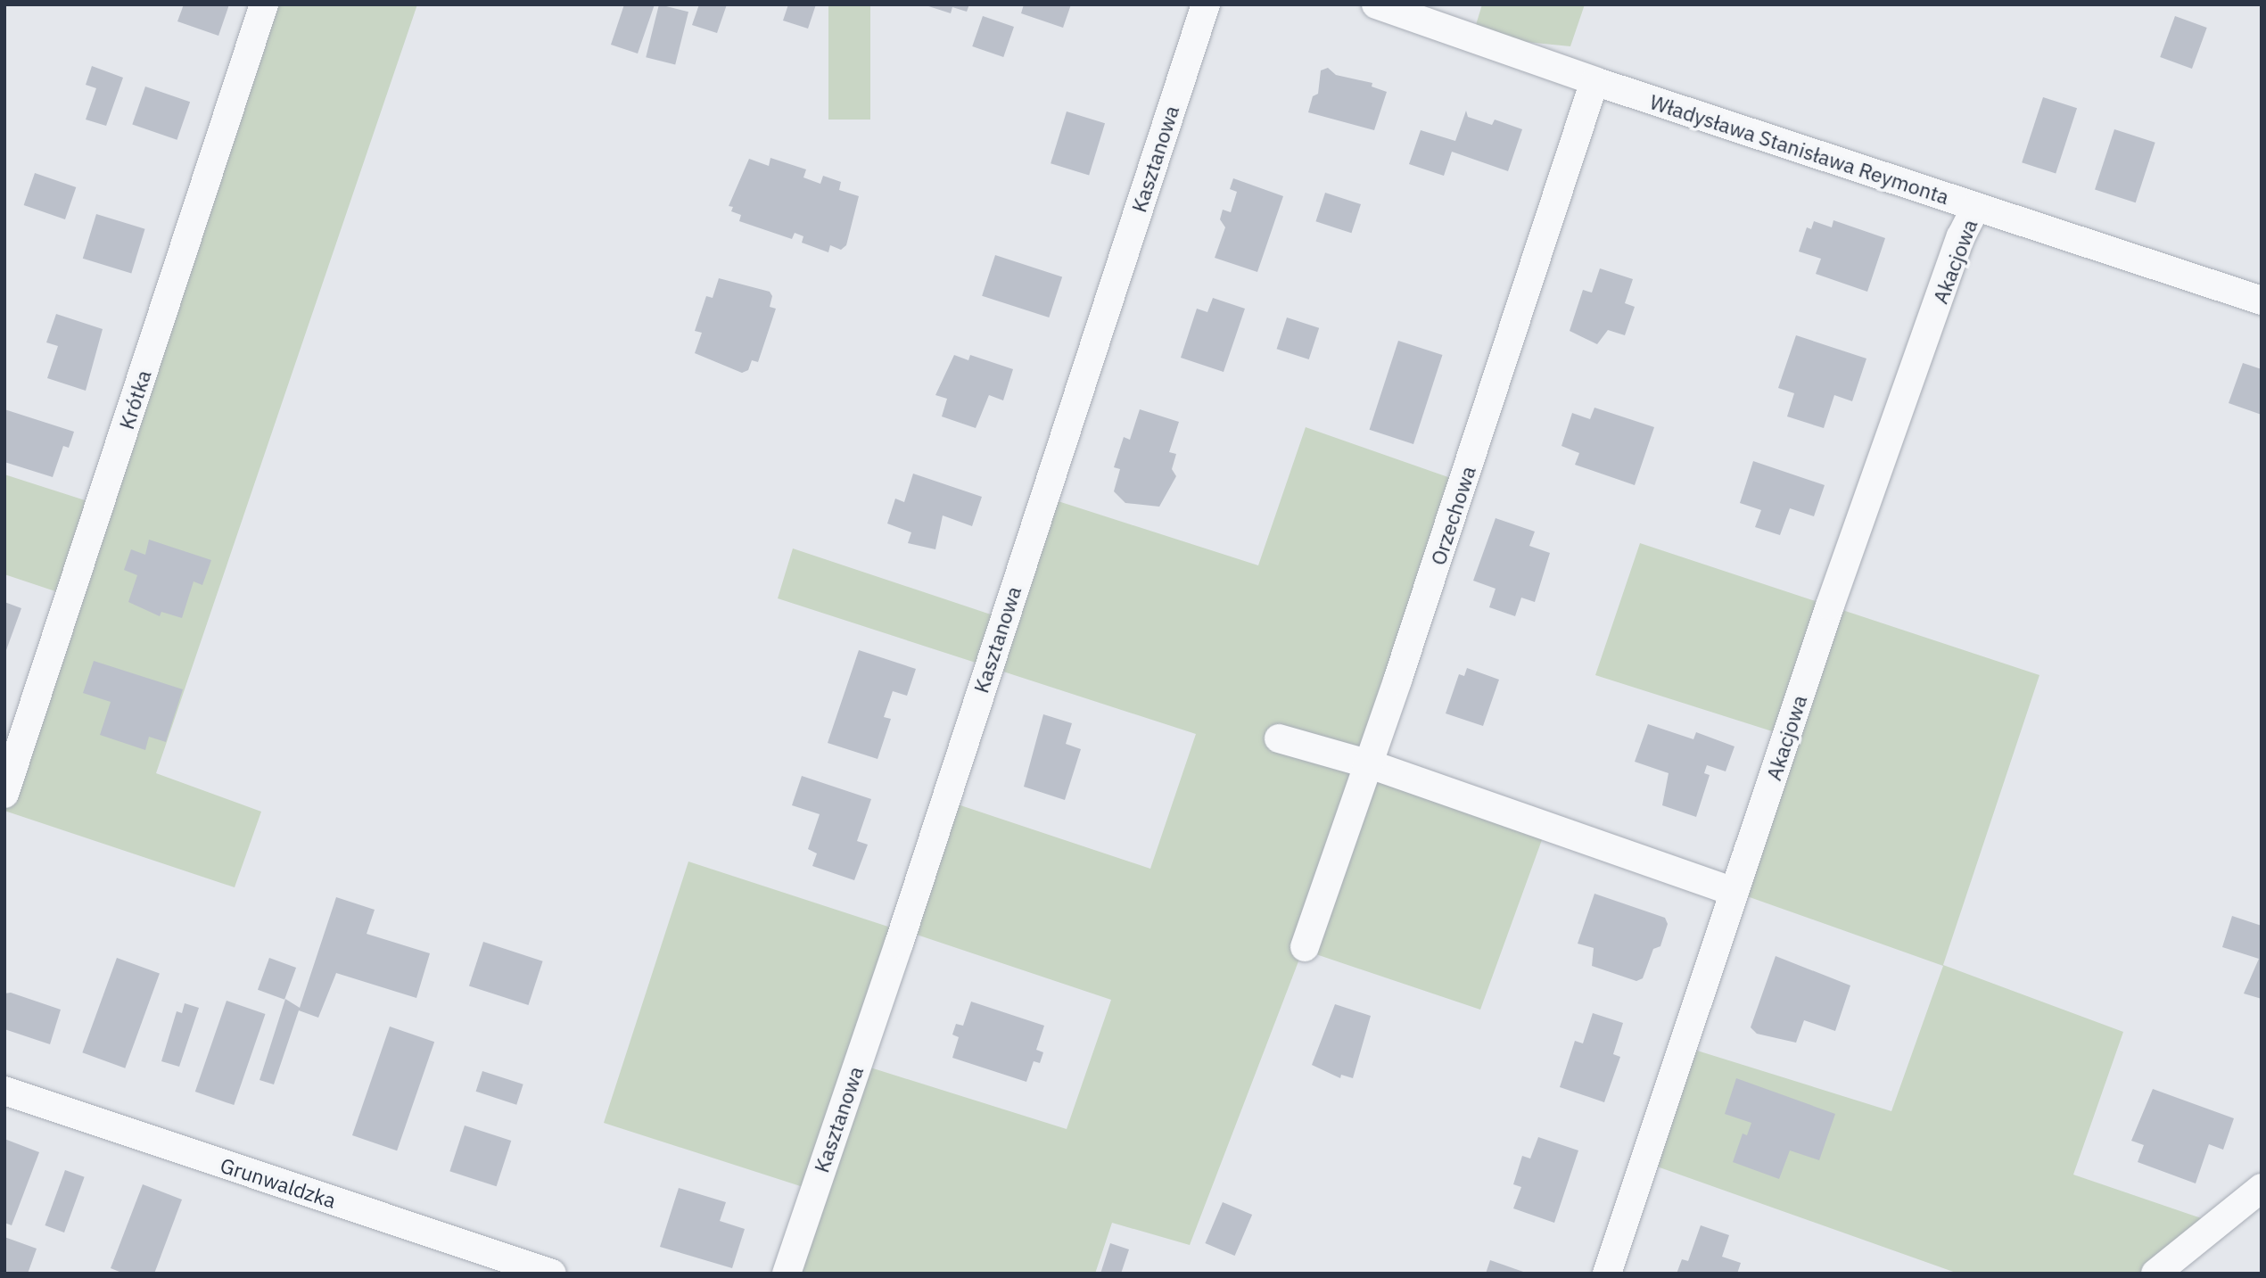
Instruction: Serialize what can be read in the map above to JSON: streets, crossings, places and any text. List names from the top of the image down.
{
  "streets": {
    "street": [
      "Władysława Stanisława Reymonta",
      "Kasztanowa",
      "Akacjowa",
      "Krótka",
      "Orzechowa",
      "Grunwaldzka"
    ]
  },
  "crossings": [
    ["Władysława Stanisława Reymonta", "Akacjowa"],
    ["Władysława Stanisława Reymonta", "Orzechowa"]
  ]
}
